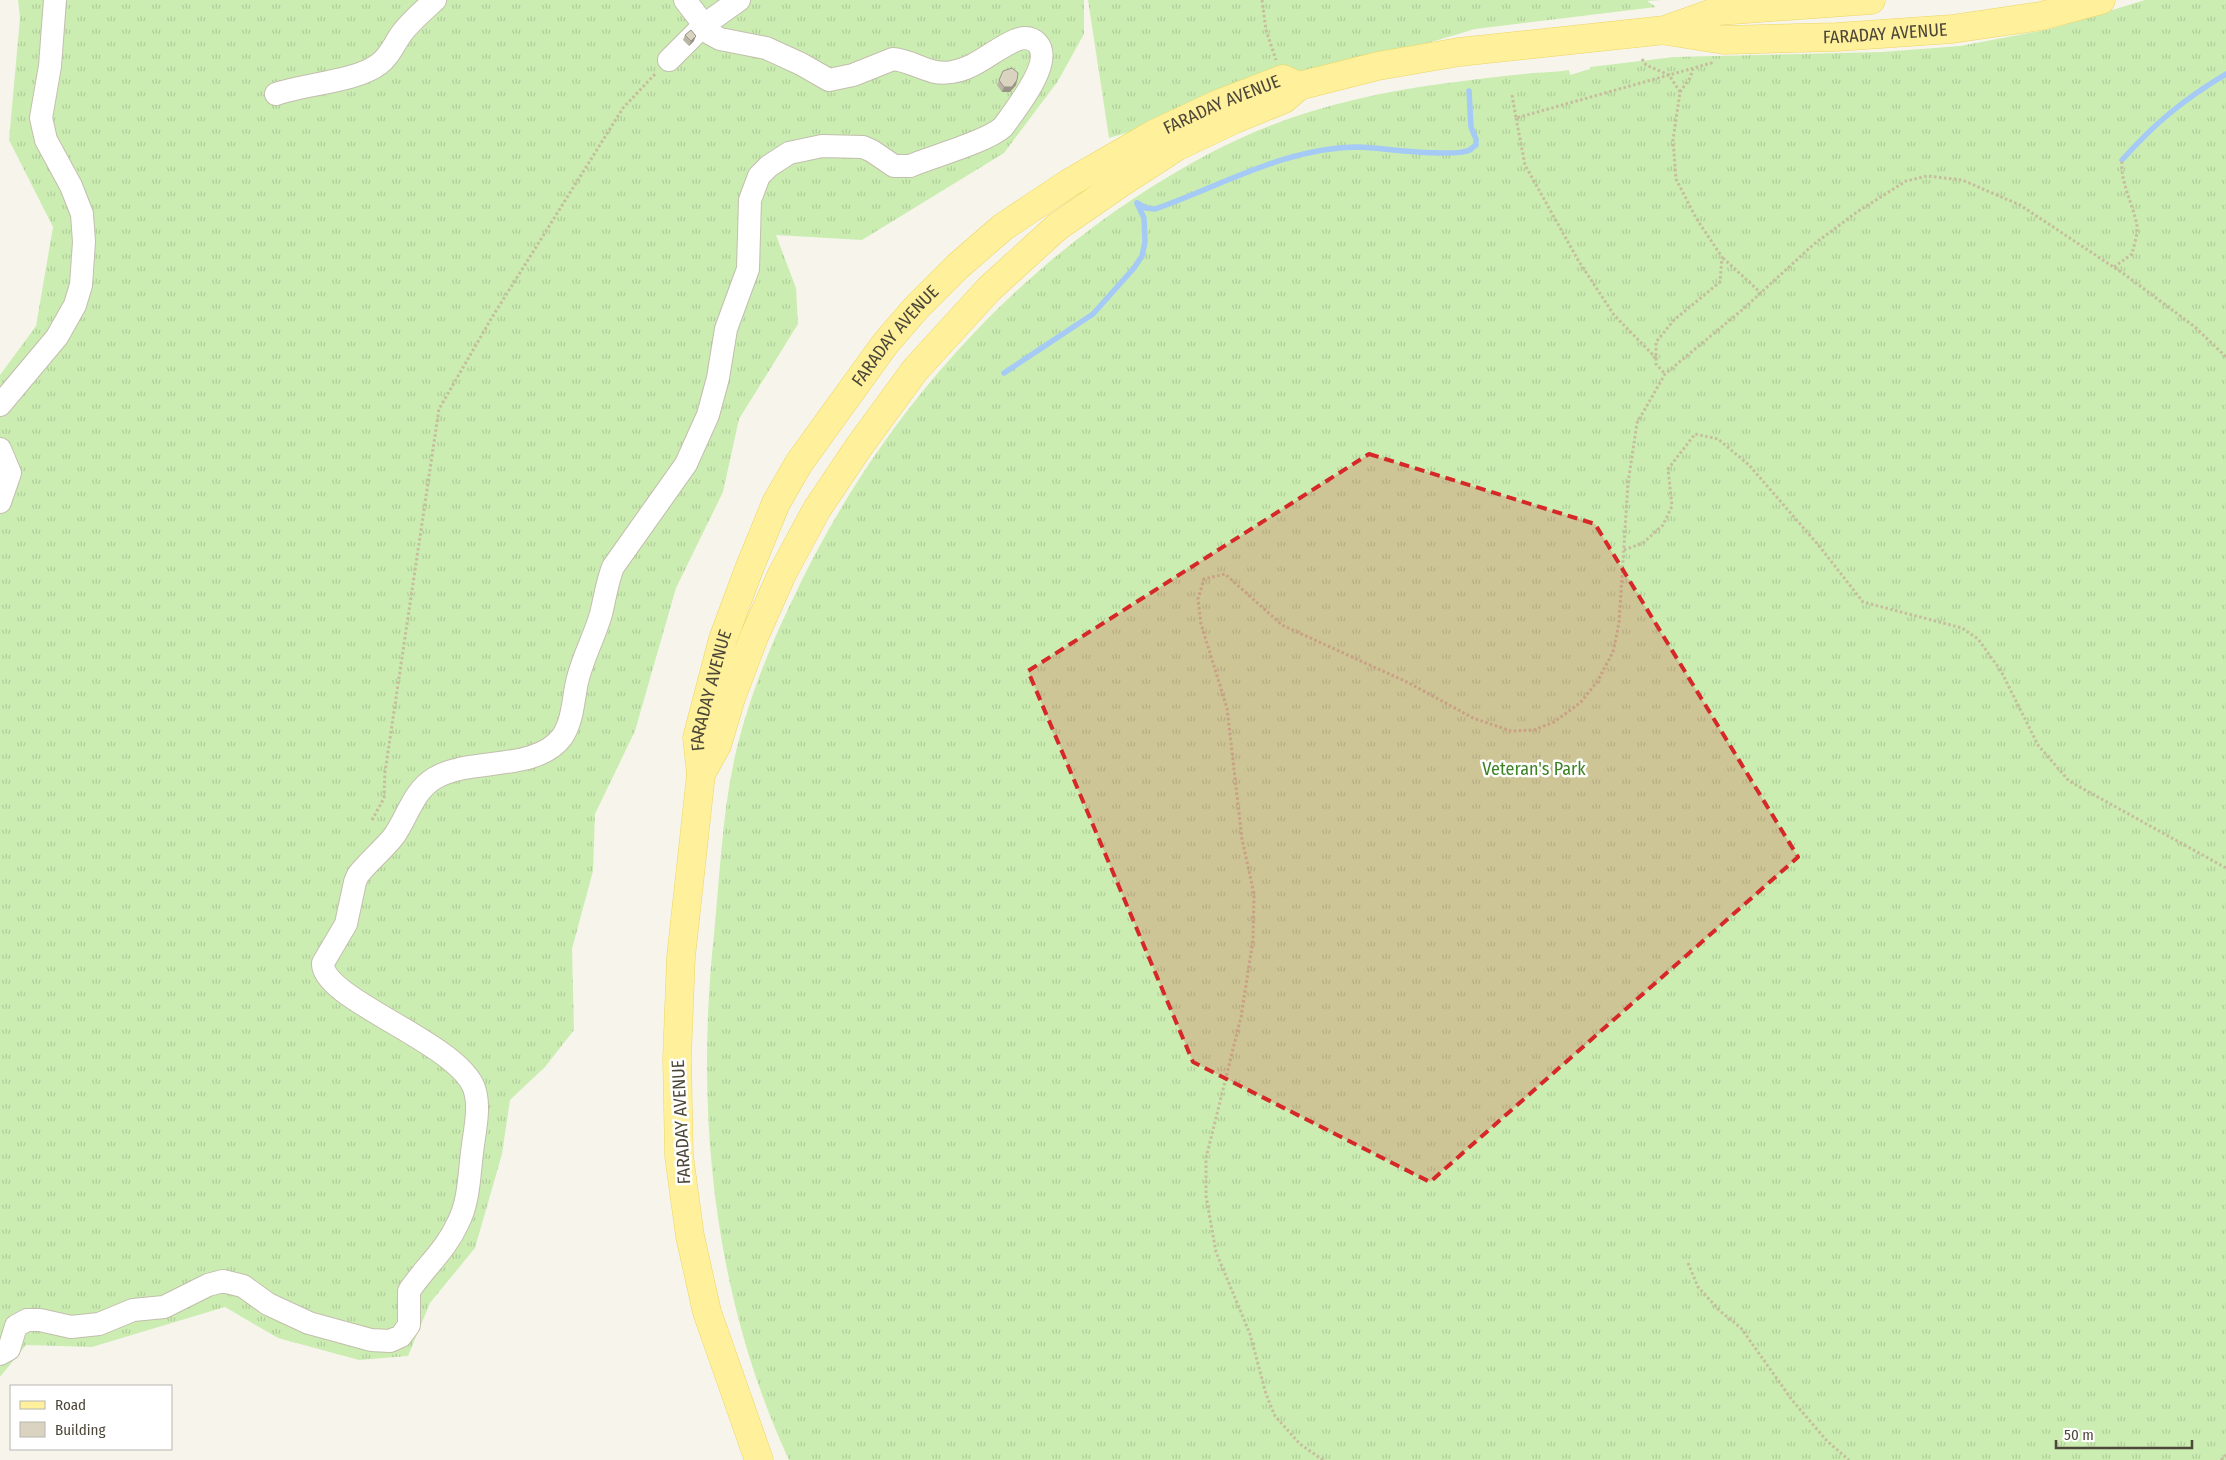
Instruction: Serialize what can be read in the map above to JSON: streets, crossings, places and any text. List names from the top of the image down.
{
  "streets": {
    "main road": ["FARADAY AVENUE"]
  },
  "parks": ["Veteran's Park"],
  "legend": ["Road", "Building"],
  "scale_bar": "50 m"
}
